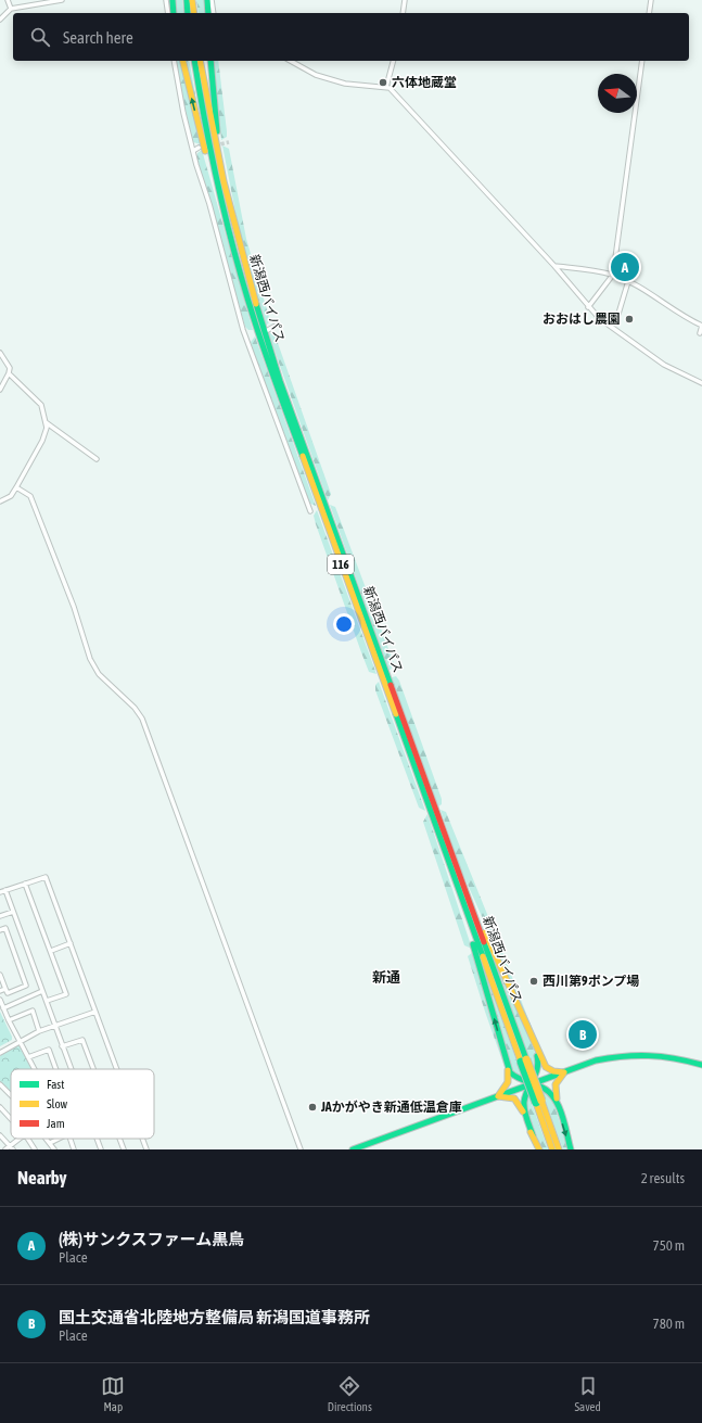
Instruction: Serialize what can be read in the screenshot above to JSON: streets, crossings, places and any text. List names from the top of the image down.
{
  "streets": {
    "main road": ["新潟西バイパス", "116"]
  },
  "districts": ["新通"],
  "places": [
    "六体地蔵堂",
    "おおはし農園",
    "西川第9ポンプ場",
    "JAかがやき新通低温倉庫"
  ],
  "legend": ["Fast", "Slow", "Jam"],
  "north": "left",
  "page": {
    "search": "Search here",
    "pins": ["A", "B"],
    "heading": ["Nearby", "2 results"],
    "list": [
      {
        "mark": "A",
        "name": "(株)サンクスファーム黒鳥",
        "note": "Place",
        "value": "750 m"
      },
      {
        "mark": "B",
        "name": "国土交通省北陸地方整備局 新潟国道事務所",
        "note": "Place",
        "value": "780 m"
      }
    ],
    "nav": ["Map", "Directions", "Saved"]
  }
}
